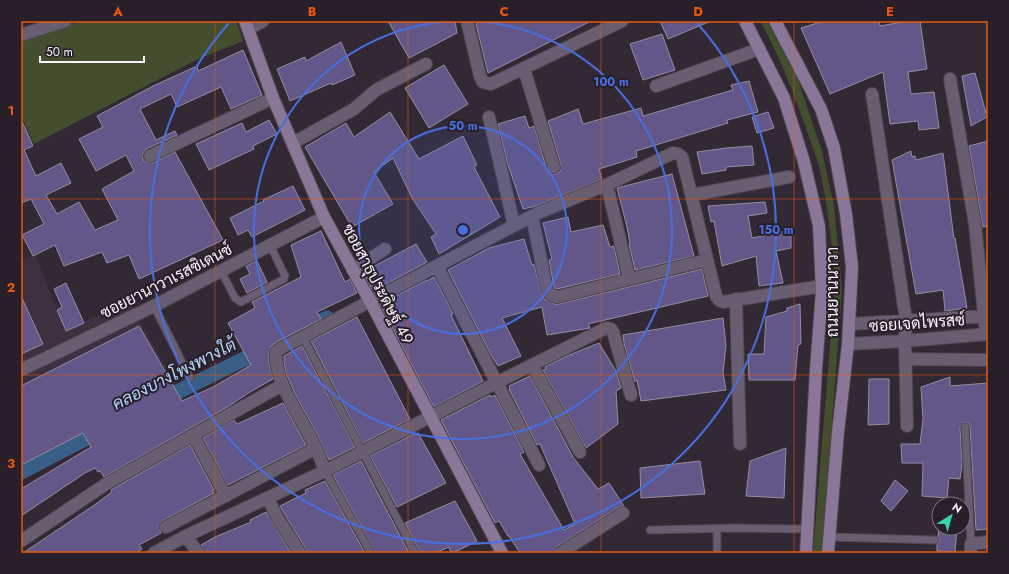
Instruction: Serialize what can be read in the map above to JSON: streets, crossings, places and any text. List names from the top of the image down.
{
  "streets": {
    "main road": ["ซอยสาธุประดิษฐ์ 49", "ถนนยานนาวา"],
    "street": ["ซอยยานาวาเรสซิเดนซ์", "ซอยเจดไพรสซ์"]
  },
  "crossings": [
    ["ซอยยานาวาเรสซิเดนซ์", "ซอยสาธุประดิษฐ์ 49"],
    ["ถนนยานนาวา", "ซอยเจดไพรสซ์"]
  ],
  "water": ["คลองบางโพงพางใต้"],
  "scale_bar": "50 m",
  "north": "top right",
  "grid": {
    "columns": [
      "A",
      "B",
      "C",
      "D",
      "E"
    ],
    "rows": ["1", "2", "3"]
  },
  "rings": ["100 m", "50 m", "150 m"]
}
